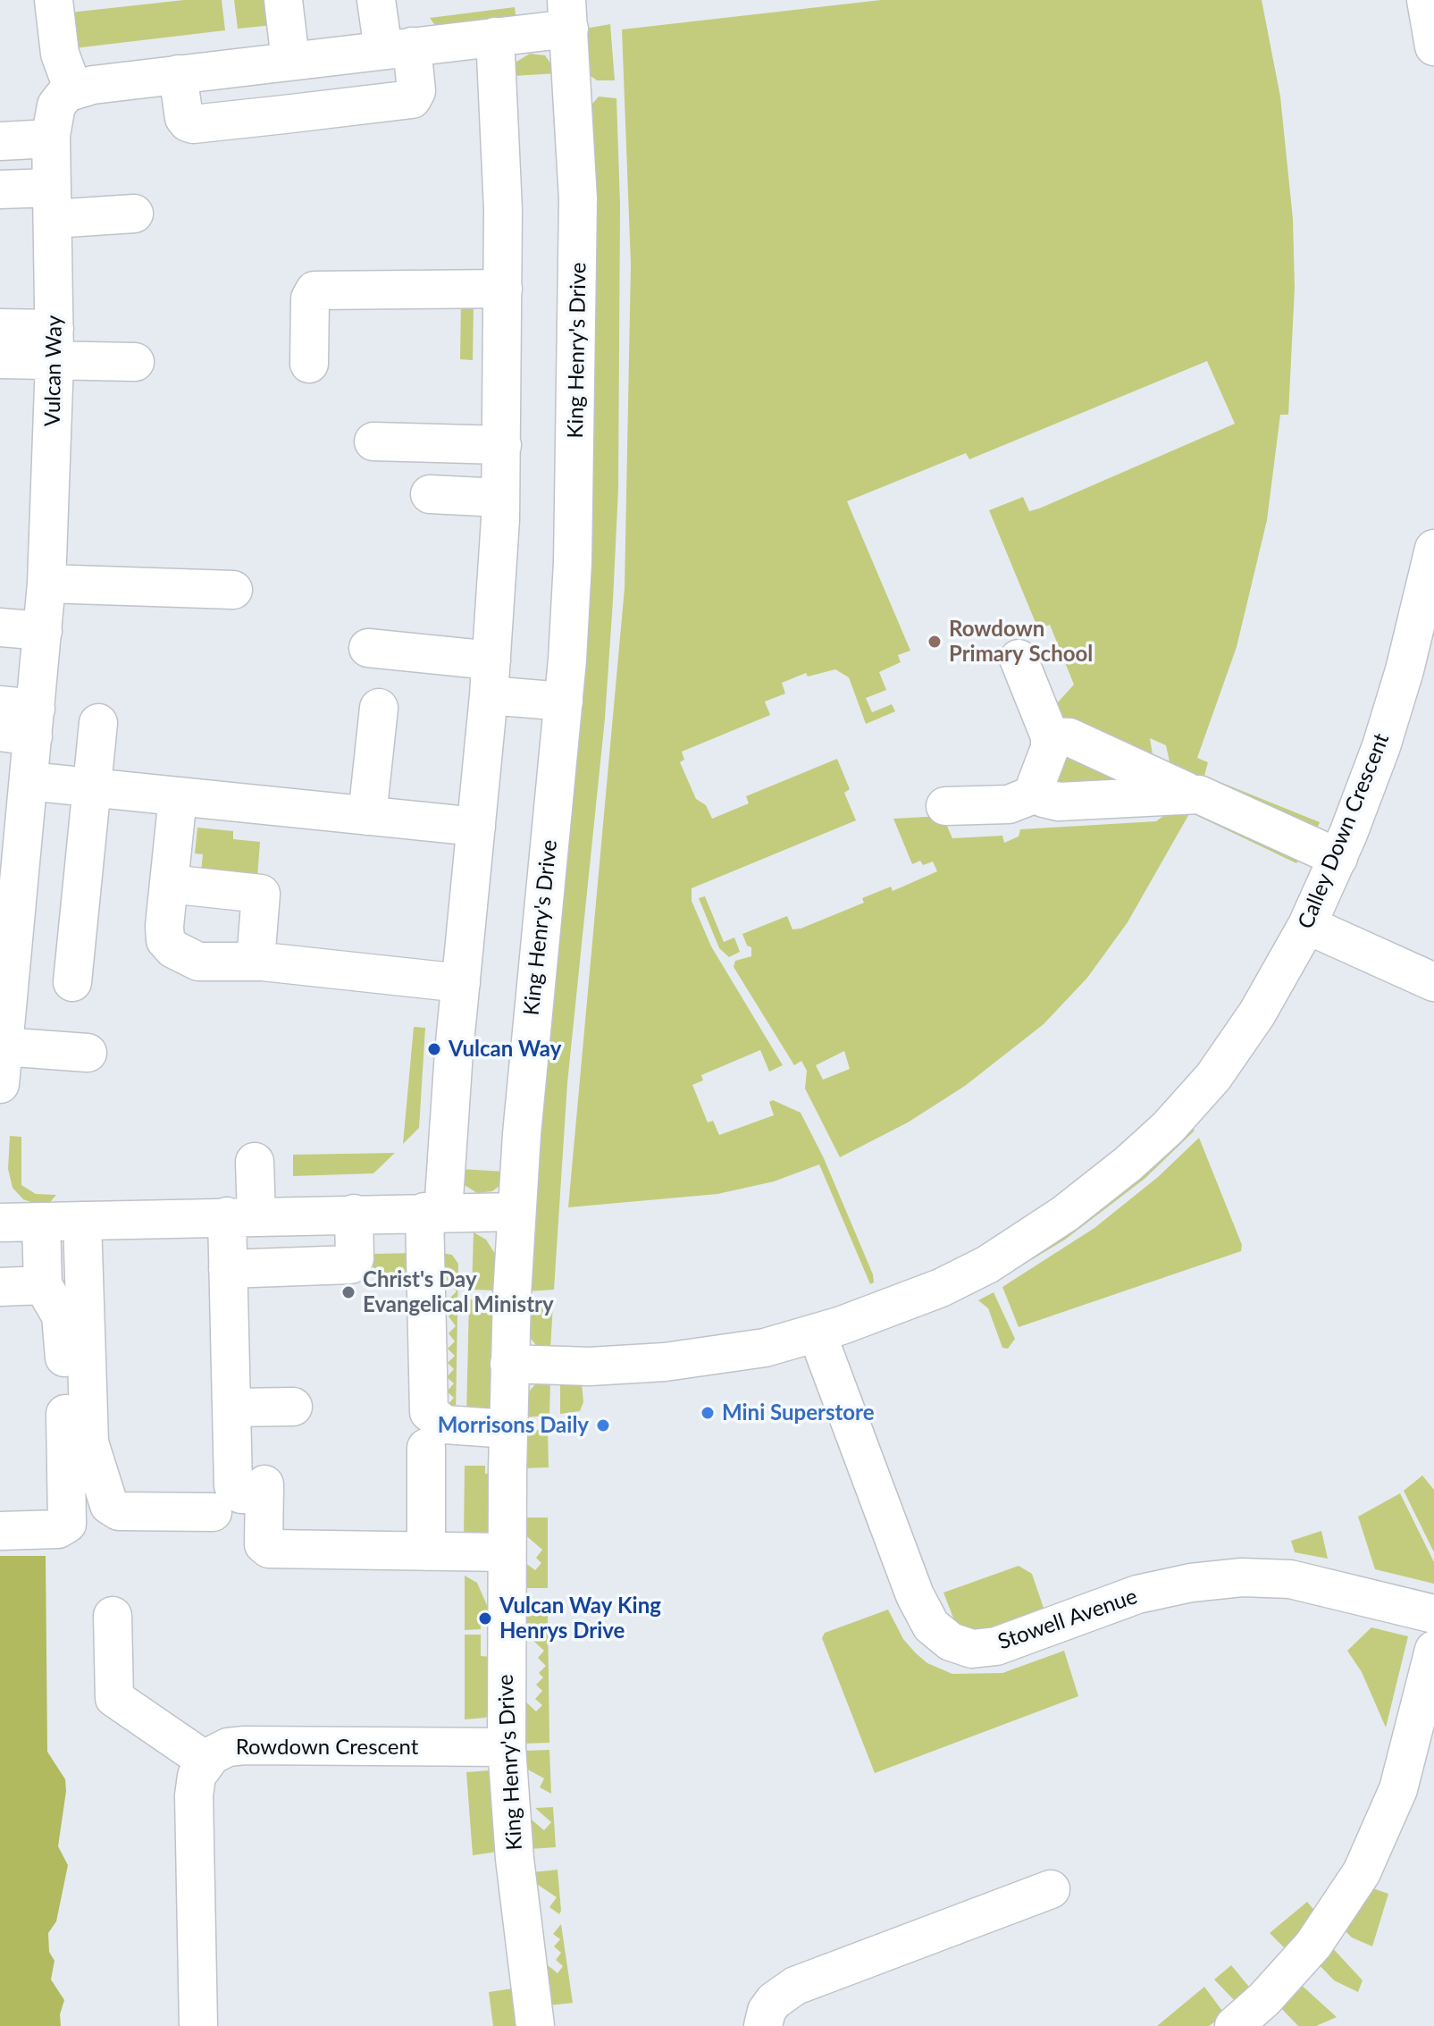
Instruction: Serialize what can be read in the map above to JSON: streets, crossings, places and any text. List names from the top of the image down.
{
  "streets": {
    "street": [
      "King Henry's Drive",
      "Vulcan Way",
      "Calley Down Crescent",
      "Stowell Avenue",
      "Rowdown Crescent"
    ]
  },
  "crossings": [
    ["King Henry's Drive", "Calley Down Crescent"],
    ["King Henry's Drive", "Rowdown Crescent"],
    ["Calley Down Crescent", "Stowell Avenue"]
  ],
  "places": [
    "Rowdown Primary School",
    "Vulcan Way",
    "Christ's Day Evangelical Ministry",
    "Mini Superstore",
    "Morrisons Daily",
    "Vulcan Way King Henrys Drive"
  ]
}
